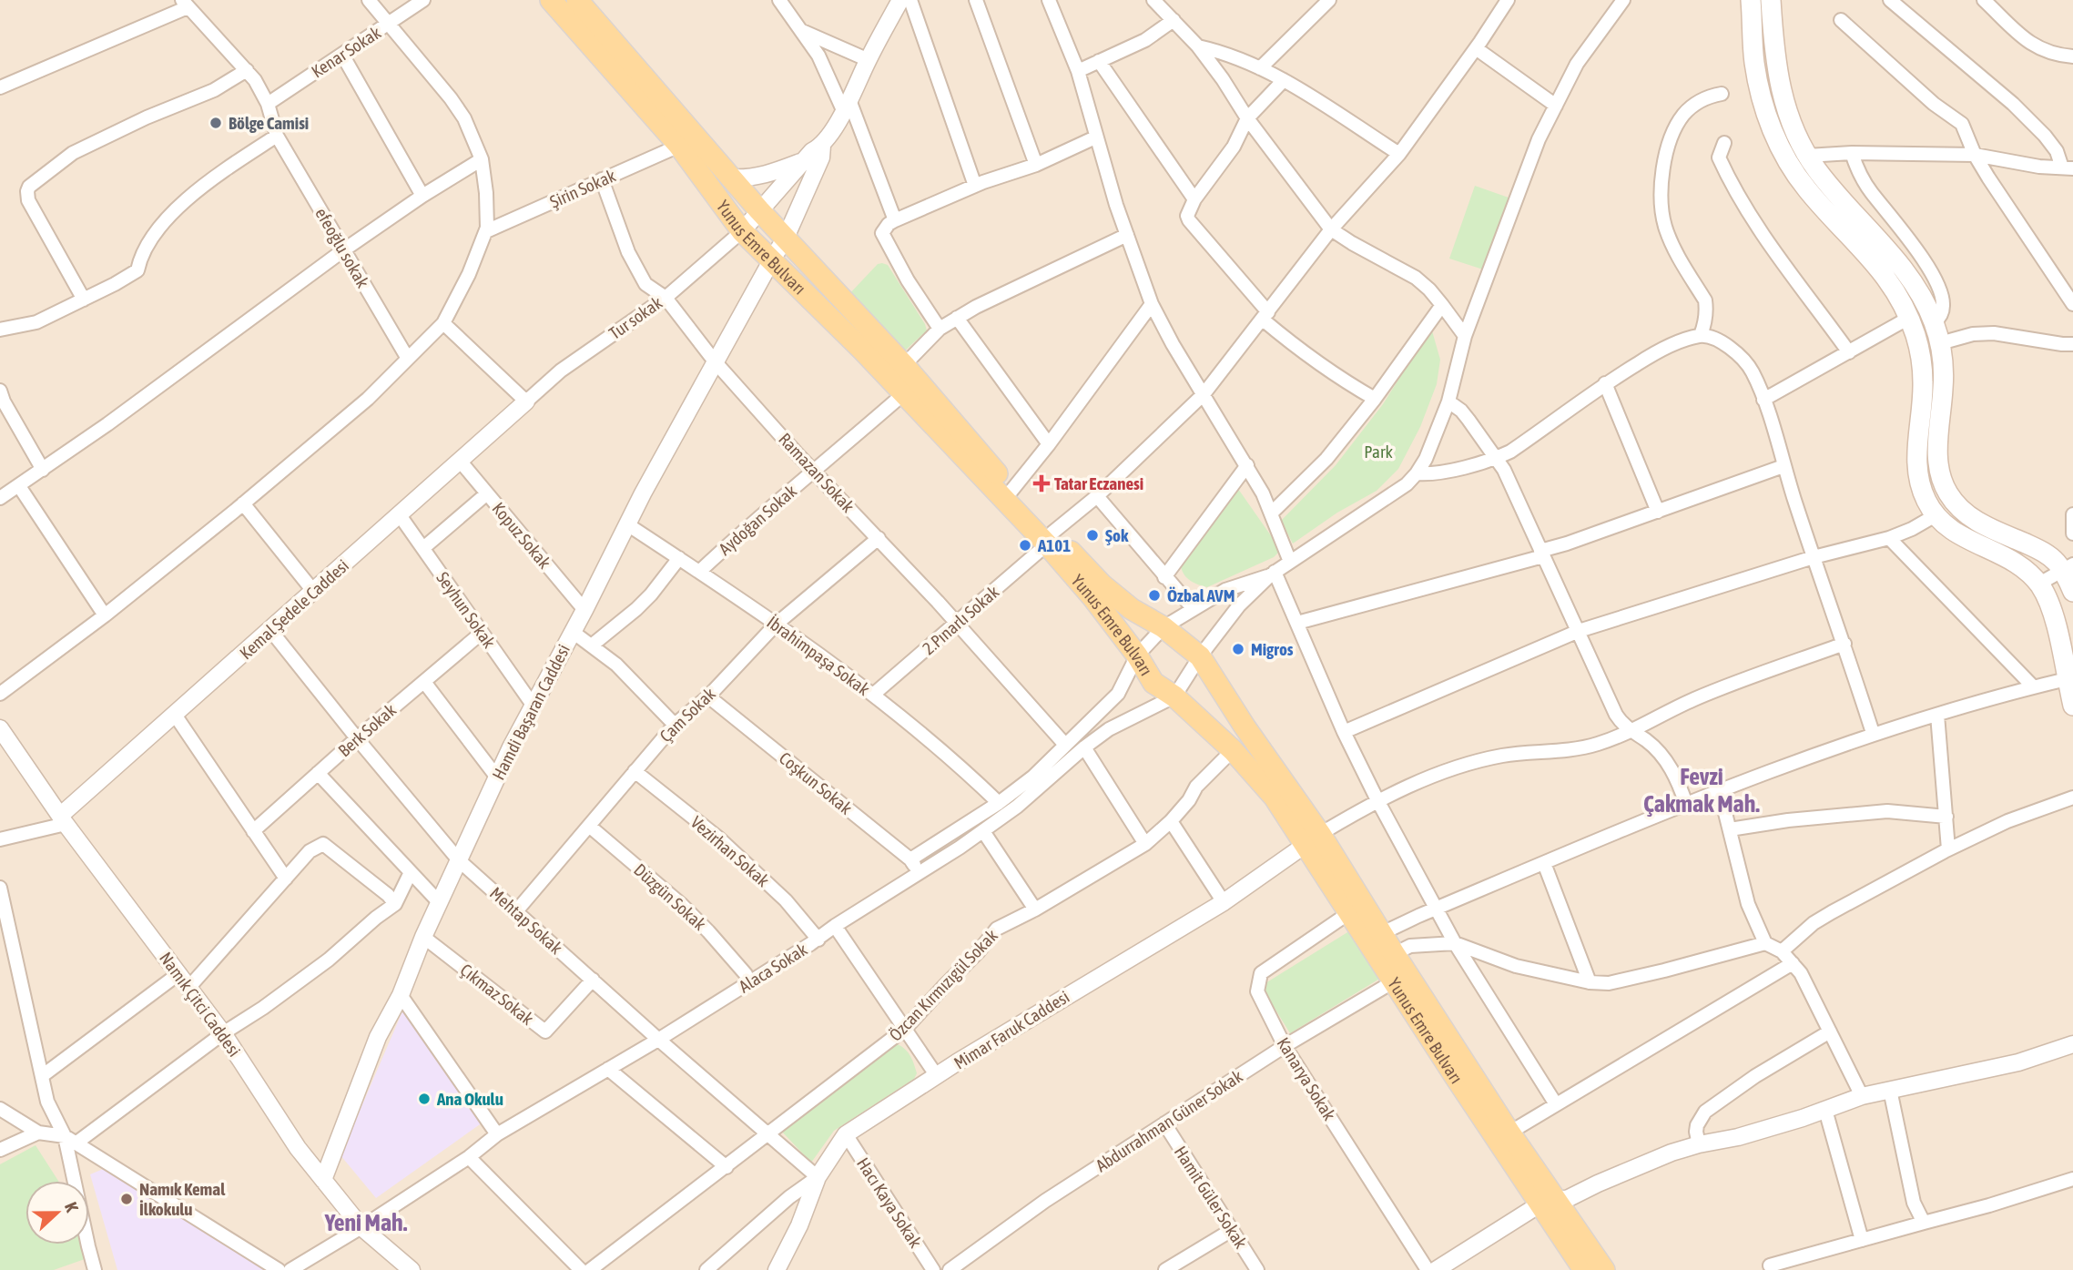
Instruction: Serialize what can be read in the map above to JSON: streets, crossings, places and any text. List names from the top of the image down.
{
  "streets": {
    "main road": ["Yunus Emre Bulvarı"],
    "street": [
      "Kenar Sokak",
      "Şirin Sokak",
      "efeoğlu sokak",
      "Tur sokak",
      "Ramazan Sokak",
      "Aydoğan Sokak",
      "Kopuz Sokak",
      "Kemal Şedele Caddesi",
      "Seyhun Sokak",
      "2.Pınarlı Sokak",
      "İbrahimpaşa Sokak",
      "Hamdi Başaran Caddesi",
      "Çam Sokak",
      "Berk Sokak",
      "Coşkun Sokak",
      "Vezirhan Sokak",
      "Düzgün Sokak",
      "Mehtap Sokak",
      "Alaca Sokak",
      "Özcan Kırmızıgül Sokak",
      "Çıkmaz Sokak",
      "Namık Çitci Caddesi",
      "Mimar Faruk Caddesi",
      "Kanarya Sokak",
      "Abdurrahman Güner Sokak",
      "Hamit Güler Sokak",
      "Hacı Kaya Sokak"
    ]
  },
  "crossings": [
    ["Şirin Sokak", "Yunus Emre Bulvarı"],
    ["Şirin Sokak", "Ramazan Sokak"],
    ["Yunus Emre Bulvarı", "Tur sokak"],
    ["Yunus Emre Bulvarı", "Aydoğan Sokak"],
    ["Yunus Emre Bulvarı", "2.Pınarlı Sokak"],
    ["Yunus Emre Bulvarı", "Hamdi Başaran Caddesi"],
    ["Yunus Emre Bulvarı", "Alaca Sokak"],
    ["Yunus Emre Bulvarı", "Özcan Kırmızıgül Sokak"],
    ["Yunus Emre Bulvarı", "Mimar Faruk Caddesi"],
    ["Yunus Emre Bulvarı", "Kanarya Sokak"],
    ["Yunus Emre Bulvarı", "Abdurrahman Güner Sokak"],
    ["Tur sokak", "Ramazan Sokak"],
    ["Tur sokak", "Kemal Şedele Caddesi"],
    ["Ramazan Sokak", "Aydoğan Sokak"],
    ["Ramazan Sokak", "2.Pınarlı Sokak"],
    ["Ramazan Sokak", "Hamdi Başaran Caddesi"],
    ["Ramazan Sokak", "Çam Sokak"],
    ["Aydoğan Sokak", "İbrahimpaşa Sokak"],
    ["Kopuz Sokak", "Kemal Şedele Caddesi"],
    ["Kopuz Sokak", "Hamdi Başaran Caddesi"],
    ["Kemal Şedele Caddesi", "Seyhun Sokak"],
    ["Kemal Şedele Caddesi", "Mehtap Sokak"],
    ["Kemal Şedele Caddesi", "Namık Çitci Caddesi"],
    ["Seyhun Sokak", "Hamdi Başaran Caddesi"],
    ["Seyhun Sokak", "Berk Sokak"],
    ["2.Pınarlı Sokak", "İbrahimpaşa Sokak"],
    ["İbrahimpaşa Sokak", "Hamdi Başaran Caddesi"],
    ["İbrahimpaşa Sokak", "Çam Sokak"],
    ["Hamdi Başaran Caddesi", "Mehtap Sokak"],
    ["Hamdi Başaran Caddesi", "Çıkmaz Sokak"],
    ["Hamdi Başaran Caddesi", "Namık Çitci Caddesi"],
    ["Çam Sokak", "Coşkun Sokak"],
    ["Çam Sokak", "Vezirhan Sokak"],
    ["Çam Sokak", "Düzgün Sokak"],
    ["Çam Sokak", "Mehtap Sokak"],
    ["Berk Sokak", "Mehtap Sokak"],
    ["Coşkun Sokak", "Alaca Sokak"],
    ["Vezirhan Sokak", "Alaca Sokak"],
    ["Düzgün Sokak", "Alaca Sokak"],
    ["Mehtap Sokak", "Alaca Sokak"],
    ["Mehtap Sokak", "Özcan Kırmızıgül Sokak"],
    ["Mehtap Sokak", "Çıkmaz Sokak"],
    ["Mehtap Sokak", "Mimar Faruk Caddesi"],
    ["Alaca Sokak", "Namık Çitci Caddesi"],
    ["Mimar Faruk Caddesi", "Hacı Kaya Sokak"],
    ["Kanarya Sokak", "Abdurrahman Güner Sokak"],
    ["Abdurrahman Güner Sokak", "Hamit Güler Sokak"]
  ],
  "districts": ["Fevzi Çakmak Mah.", "Yeni Mah."],
  "parks": ["Park"],
  "places": {
    "other": [
      "Bölge Camisi",
      "Şok",
      "A101",
      "Özbal AVM",
      "Migros",
      "Ana Okulu",
      "Namık Kemal İlkokulu"
    ],
    "health": ["Tatar Eczanesi"]
  },
  "north": "right"
}
